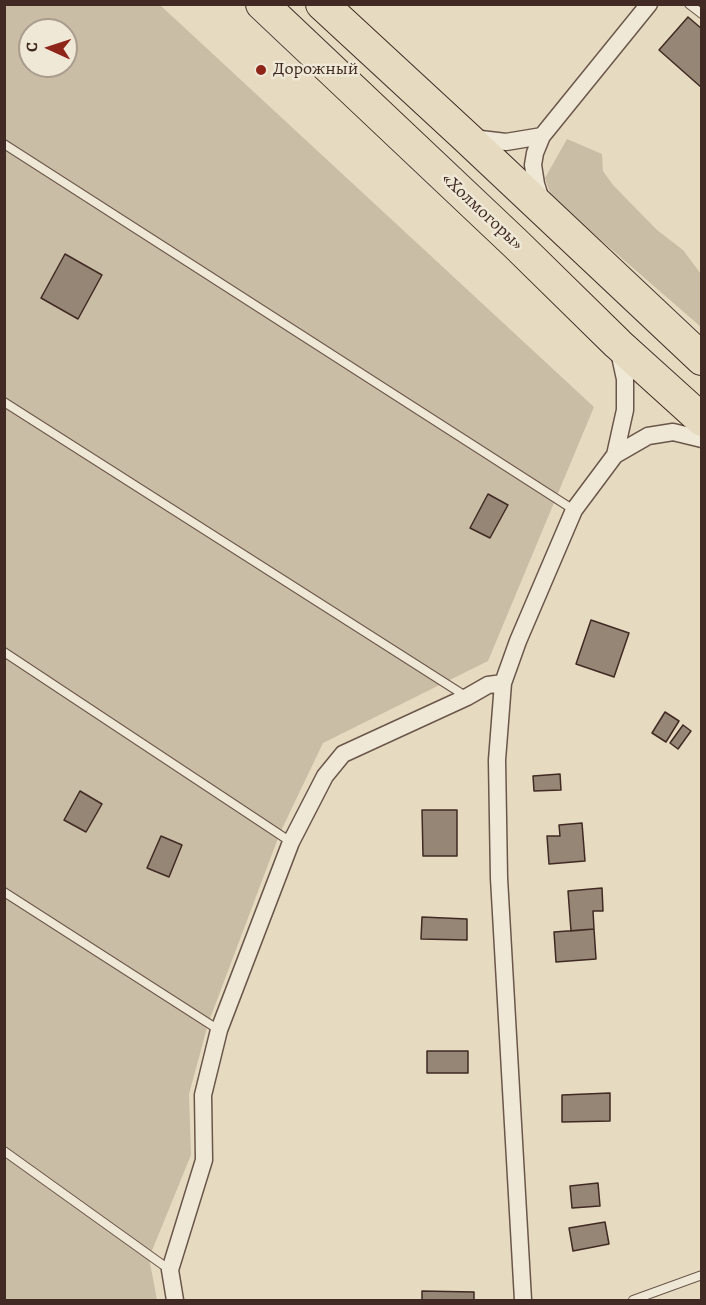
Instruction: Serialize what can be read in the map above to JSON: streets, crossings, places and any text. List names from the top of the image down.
{
  "streets": {
    "highway": ["«Холмогоры»"]
  },
  "places": ["Дорожный"],
  "north": "left"
}
